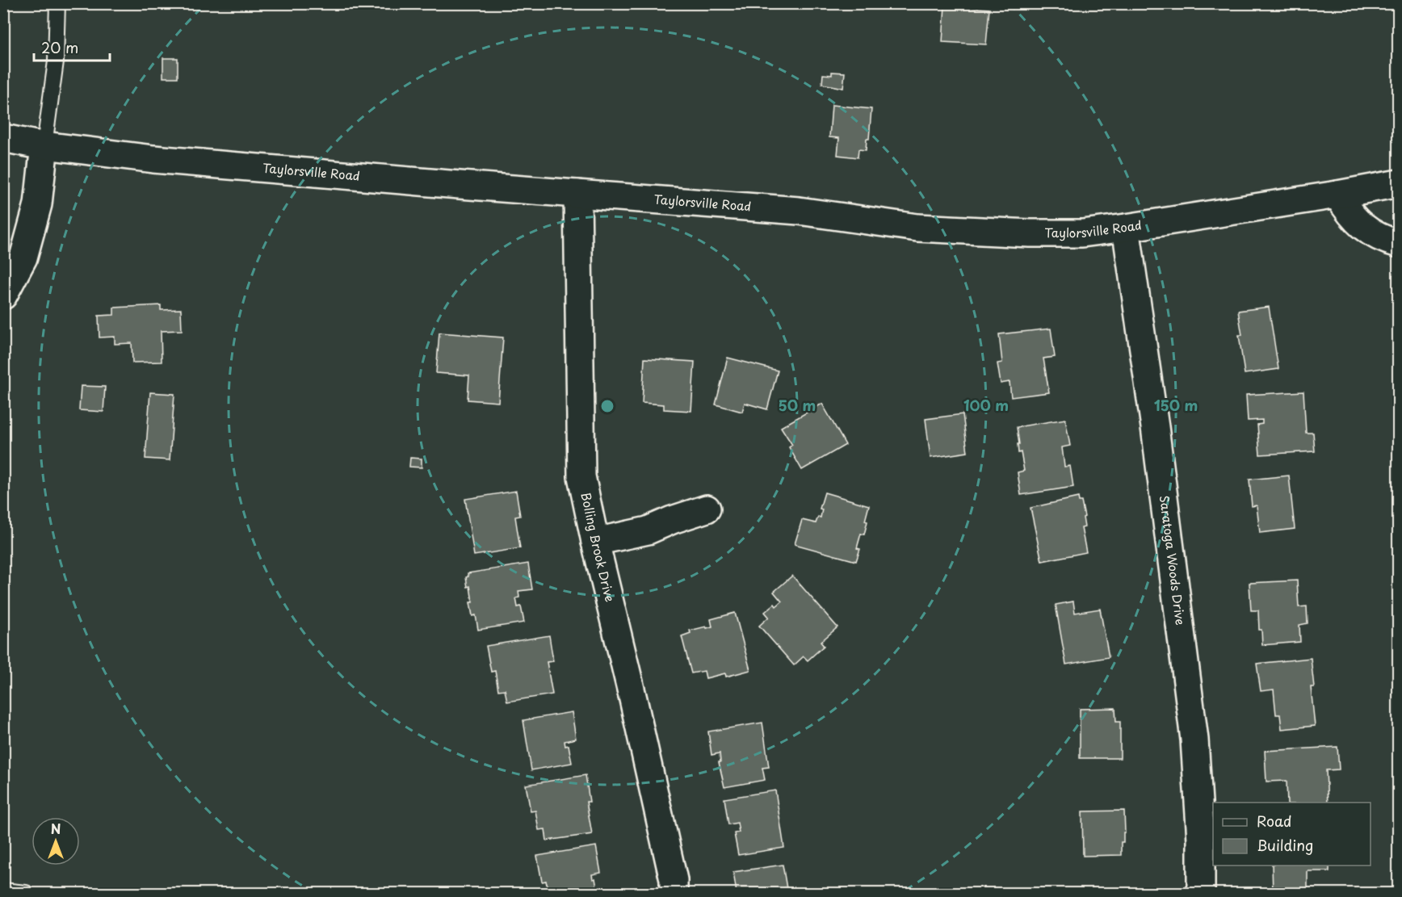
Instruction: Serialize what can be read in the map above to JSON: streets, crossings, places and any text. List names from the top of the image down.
{
  "streets": {
    "street": ["Taylorsville Road", "Bolling Brook Drive", "Saratoga Woods Drive"]
  },
  "crossings": [
    ["Taylorsville Road", "Bolling Brook Drive"],
    ["Taylorsville Road", "Saratoga Woods Drive"]
  ],
  "legend": ["Road", "Building"],
  "scale_bar": "20 m",
  "north": "top",
  "rings": ["50 m", "100 m", "150 m"]
}
